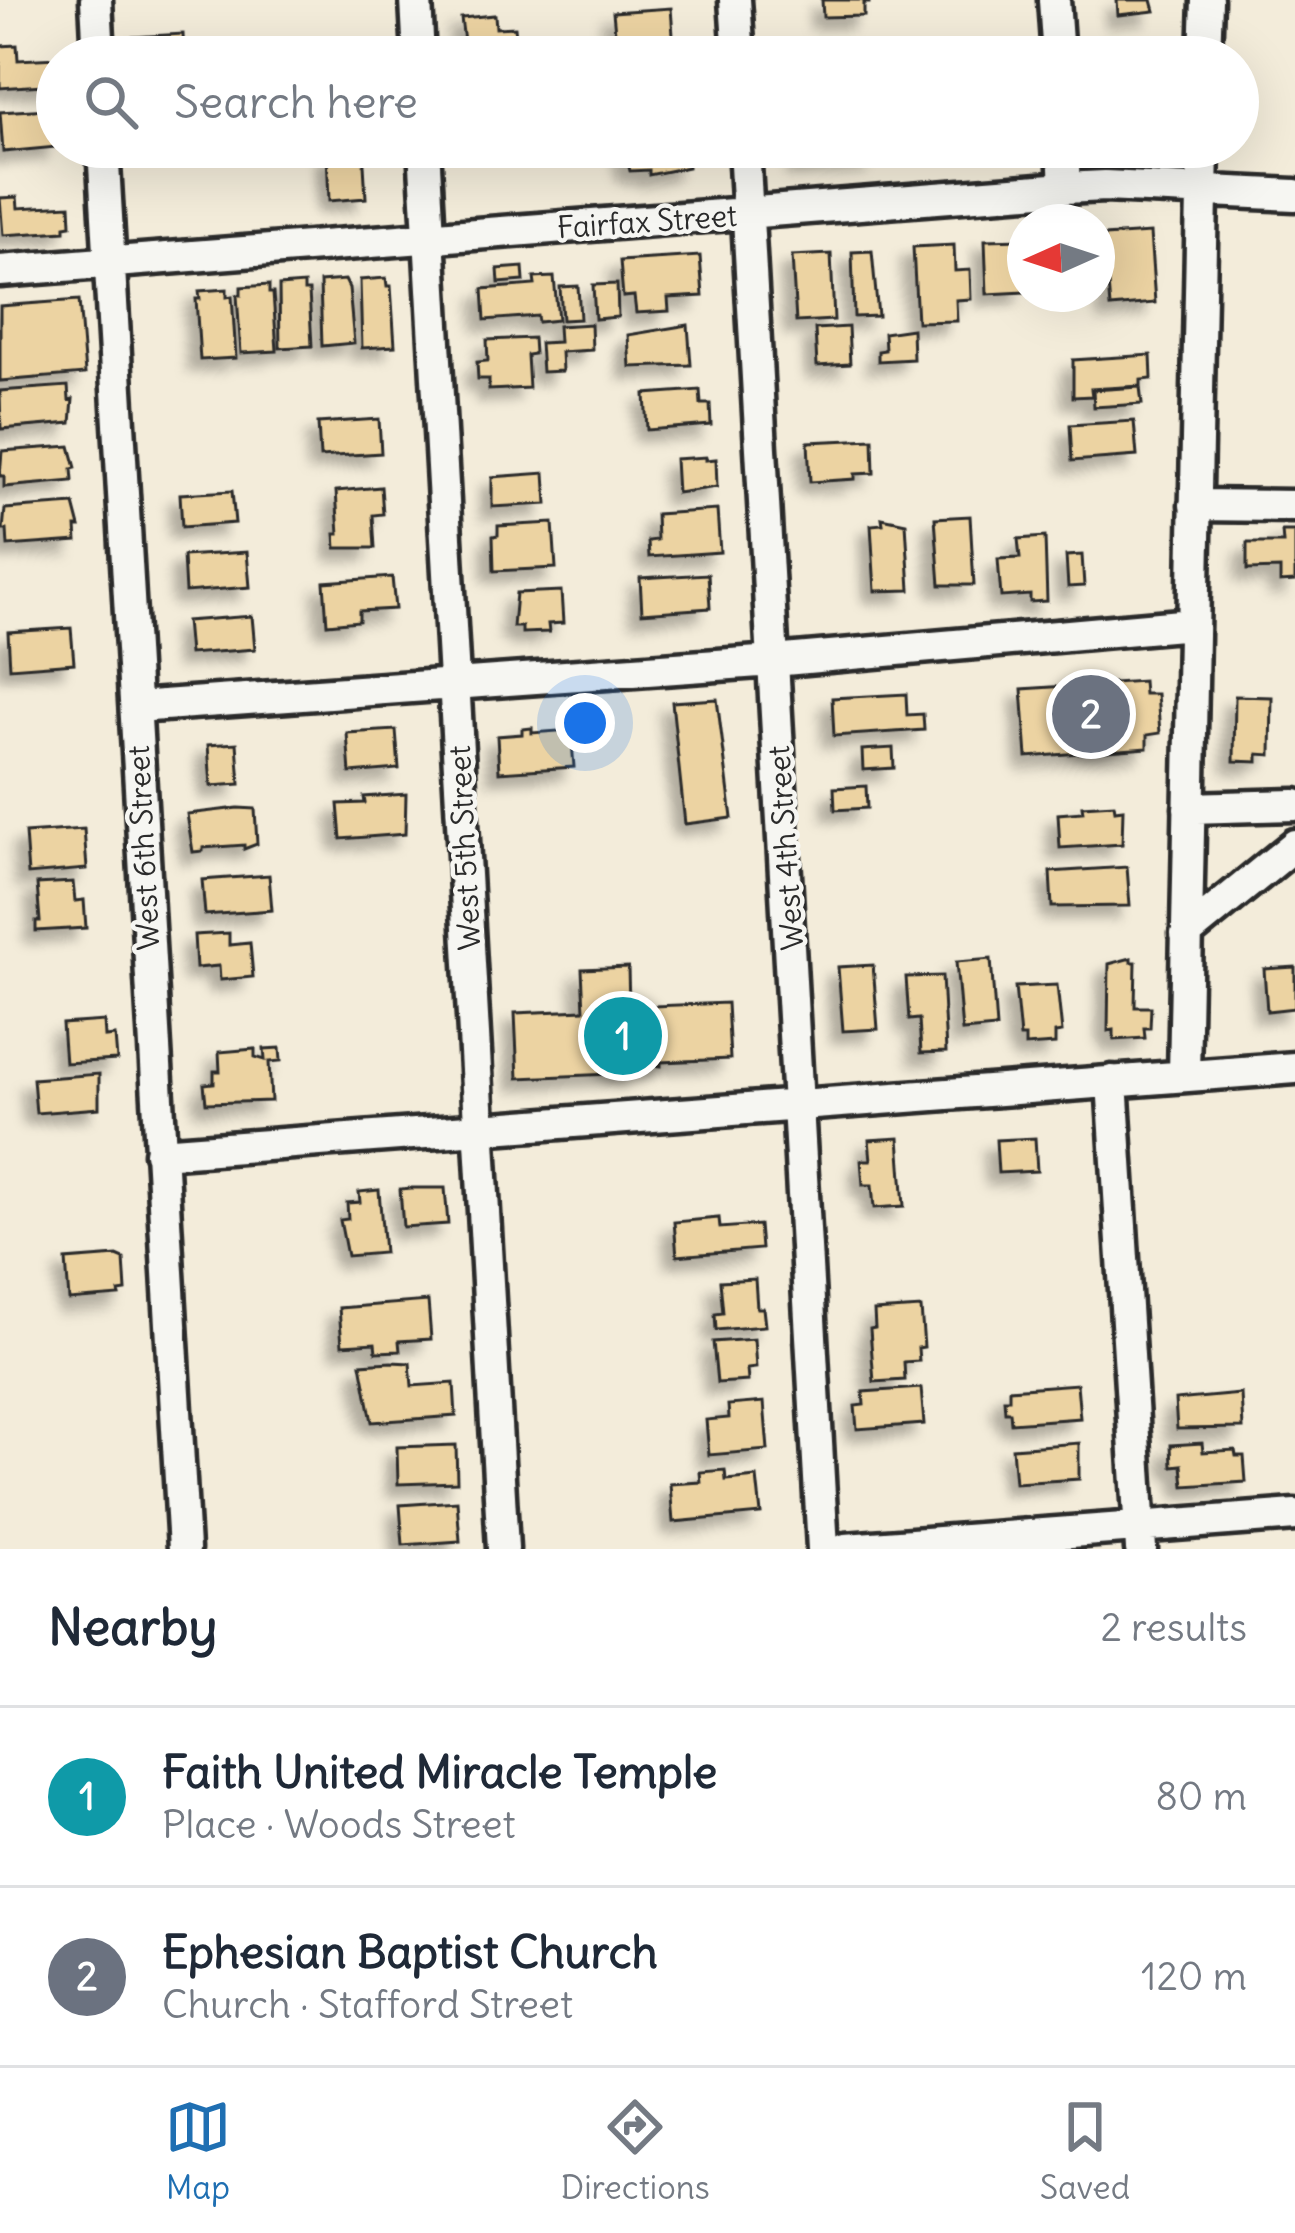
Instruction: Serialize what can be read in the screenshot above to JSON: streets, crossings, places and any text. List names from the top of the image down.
{
  "streets": {
    "street": [
      "Fairfax Street",
      "West 6th Street",
      "West 5th Street",
      "West 4th Street"
    ]
  },
  "crossings": [
    ["Fairfax Street", "West 6th Street"],
    ["Fairfax Street", "West 5th Street"],
    ["Fairfax Street", "West 4th Street"]
  ],
  "north": "left",
  "page": {
    "search": "Search here",
    "pins": ["2", "1"],
    "heading": ["Nearby", "2 results"],
    "list": [
      {
        "mark": "1",
        "name": "Faith United Miracle Temple",
        "note": "Place · Woods Street",
        "value": "80 m"
      },
      {
        "mark": "2",
        "name": "Ephesian Baptist Church",
        "note": "Church · Stafford Street",
        "value": "120 m"
      }
    ],
    "nav": ["Map", "Directions", "Saved"]
  }
}
